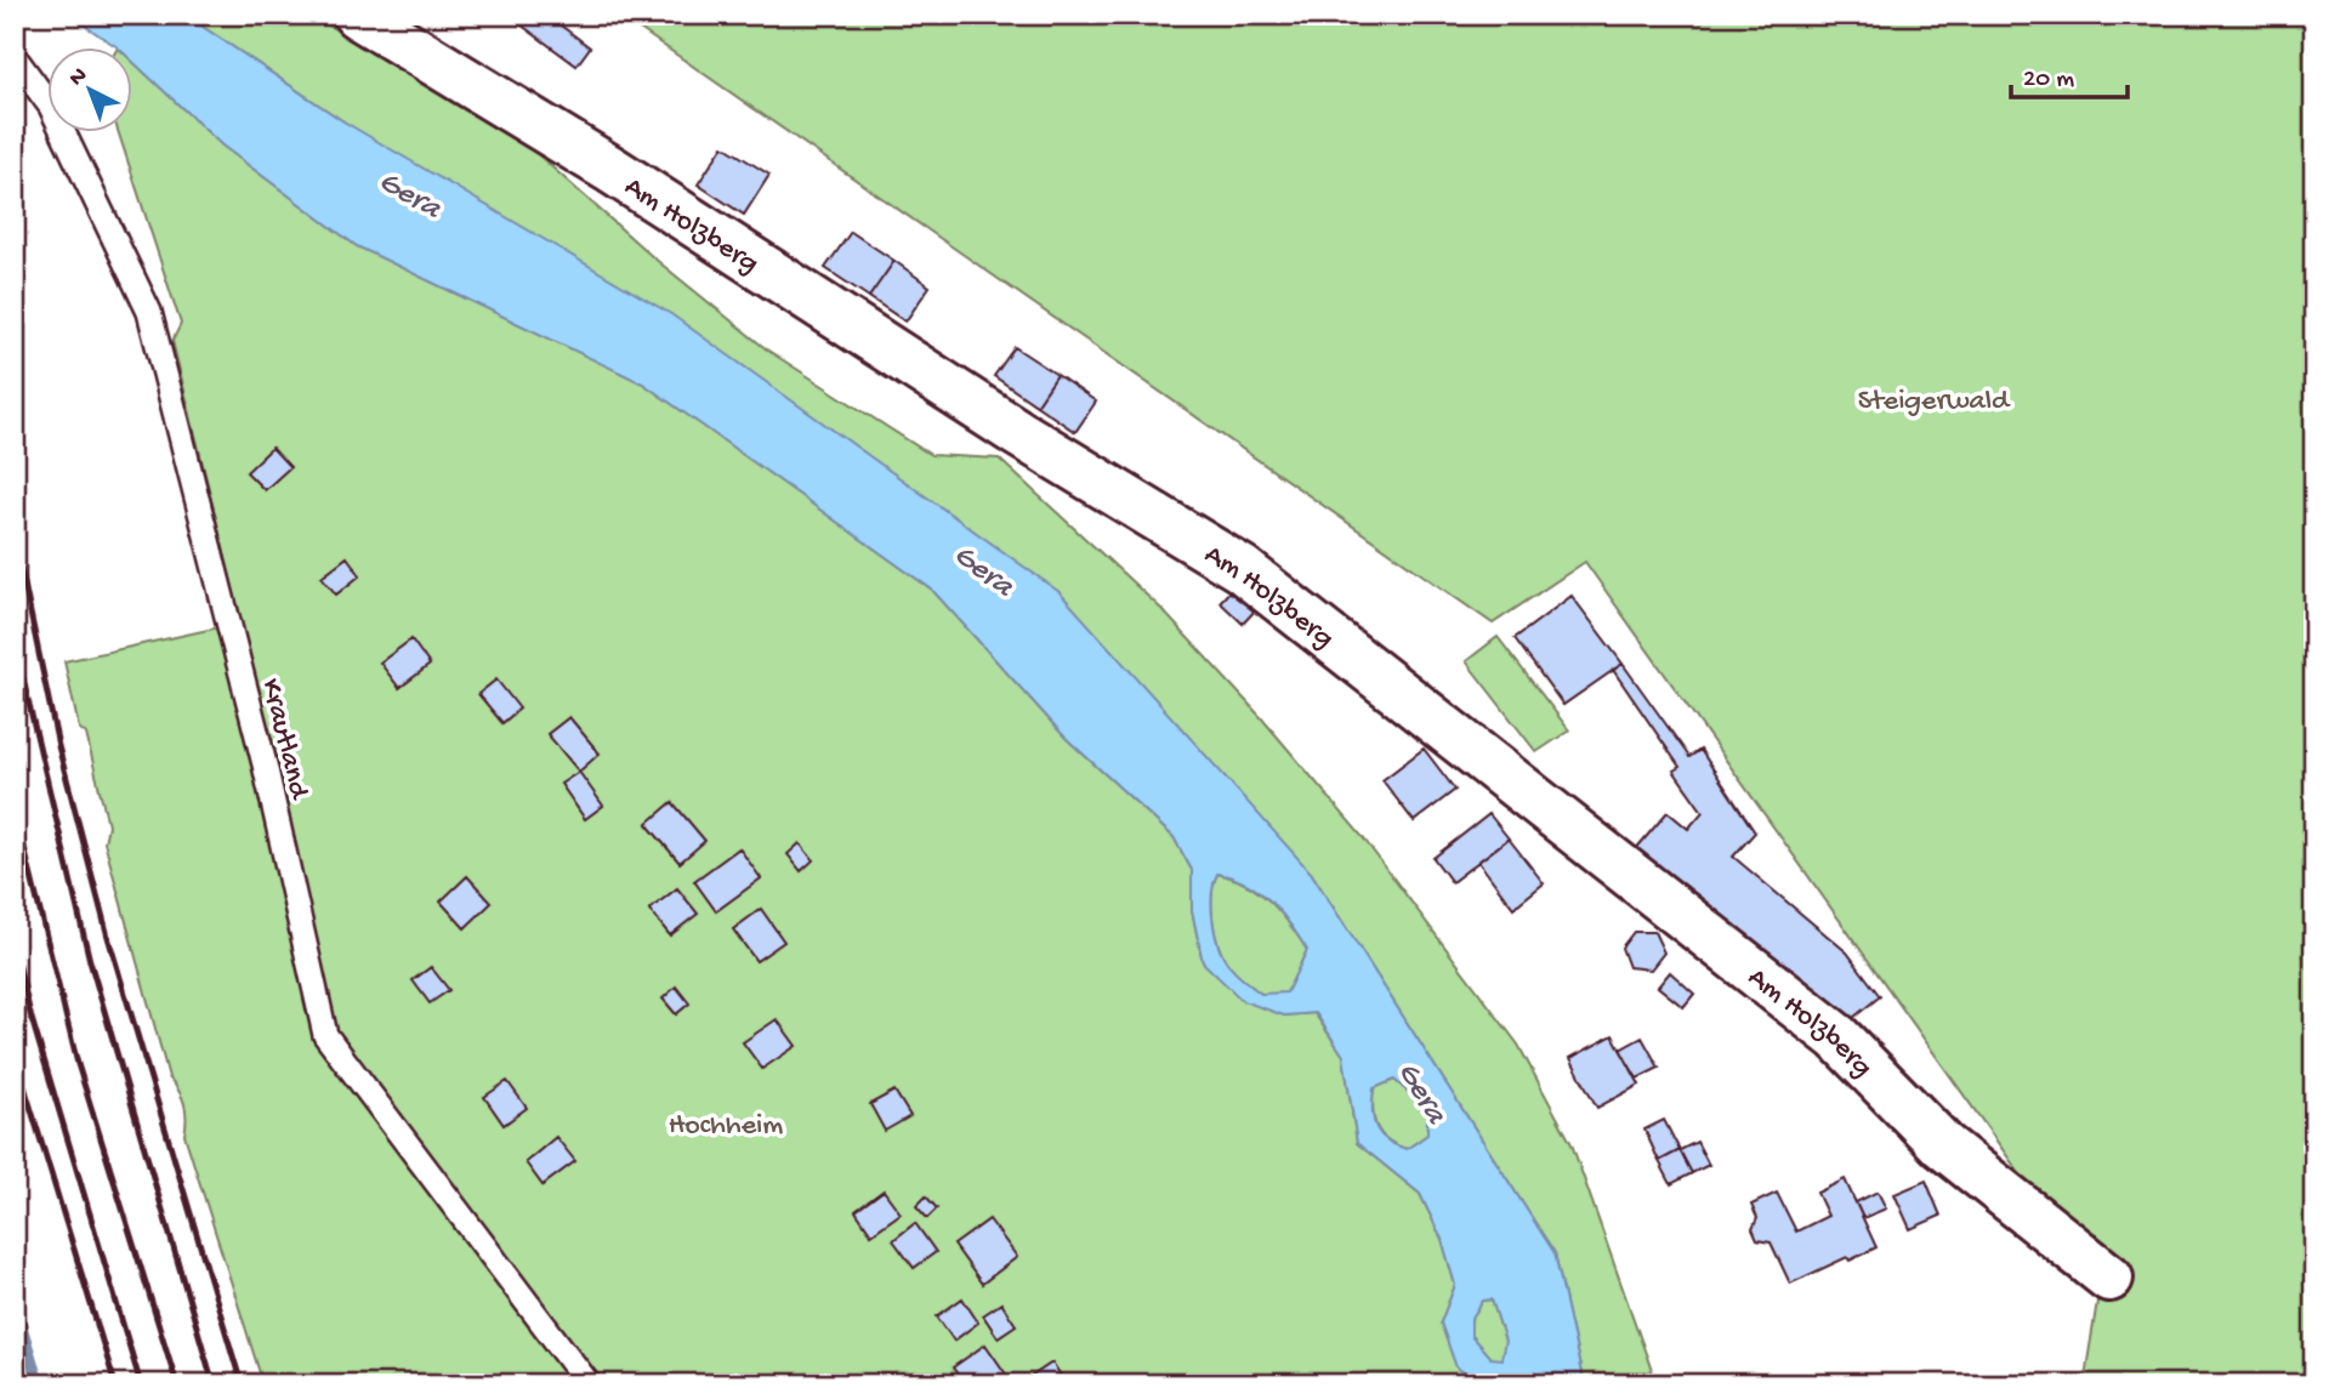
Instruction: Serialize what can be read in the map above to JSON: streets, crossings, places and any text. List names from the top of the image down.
{
  "streets": {
    "street": ["Am Holzberg"],
    "lane": ["Krautland"]
  },
  "water": ["Gera"],
  "parks": ["Steigerwald", "Hochheim"],
  "scale_bar": "20 m",
  "north": "top left"
}
